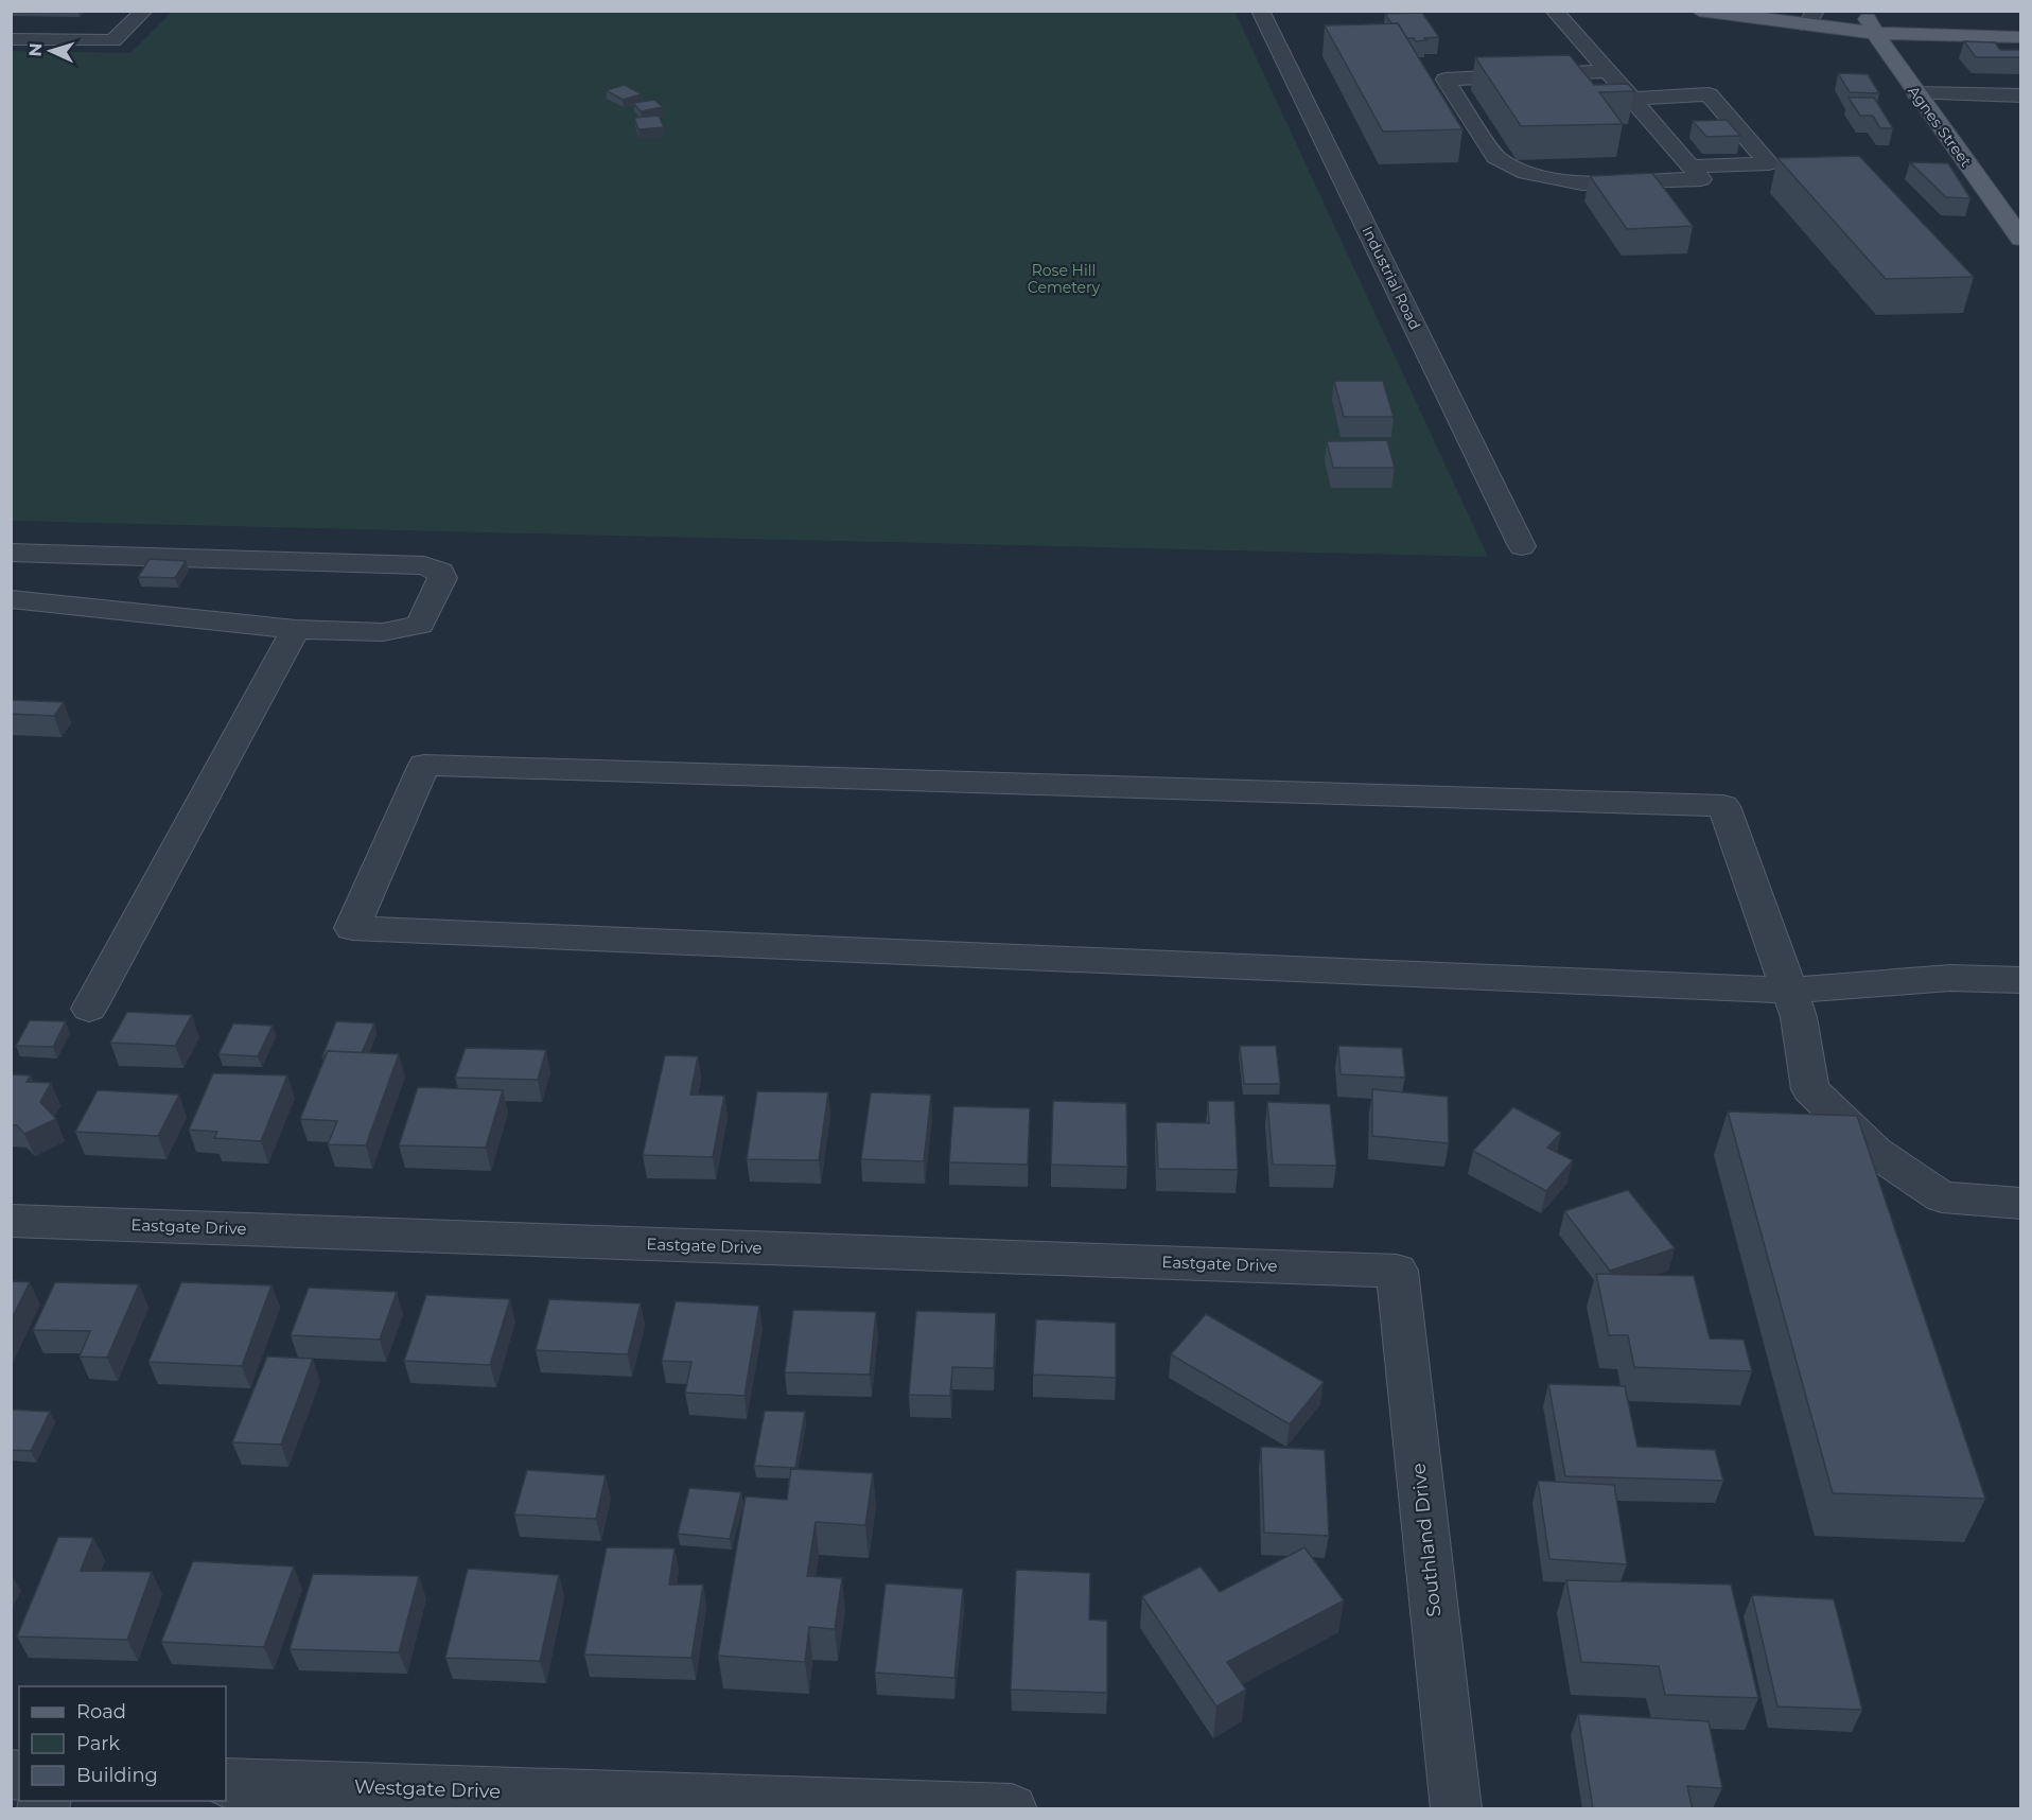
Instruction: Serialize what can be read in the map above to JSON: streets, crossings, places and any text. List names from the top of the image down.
{
  "streets": {
    "main road": ["Agnes Street"],
    "street": [
      "Industrial Road",
      "Eastgate Drive",
      "Southland Drive",
      "Westgate Drive"
    ]
  },
  "crossings": [
    ["Eastgate Drive", "Southland Drive"]
  ],
  "parks": ["Rose Hill Cemetery"],
  "legend": ["Road", "Park", "Building"],
  "north": "left"
}
